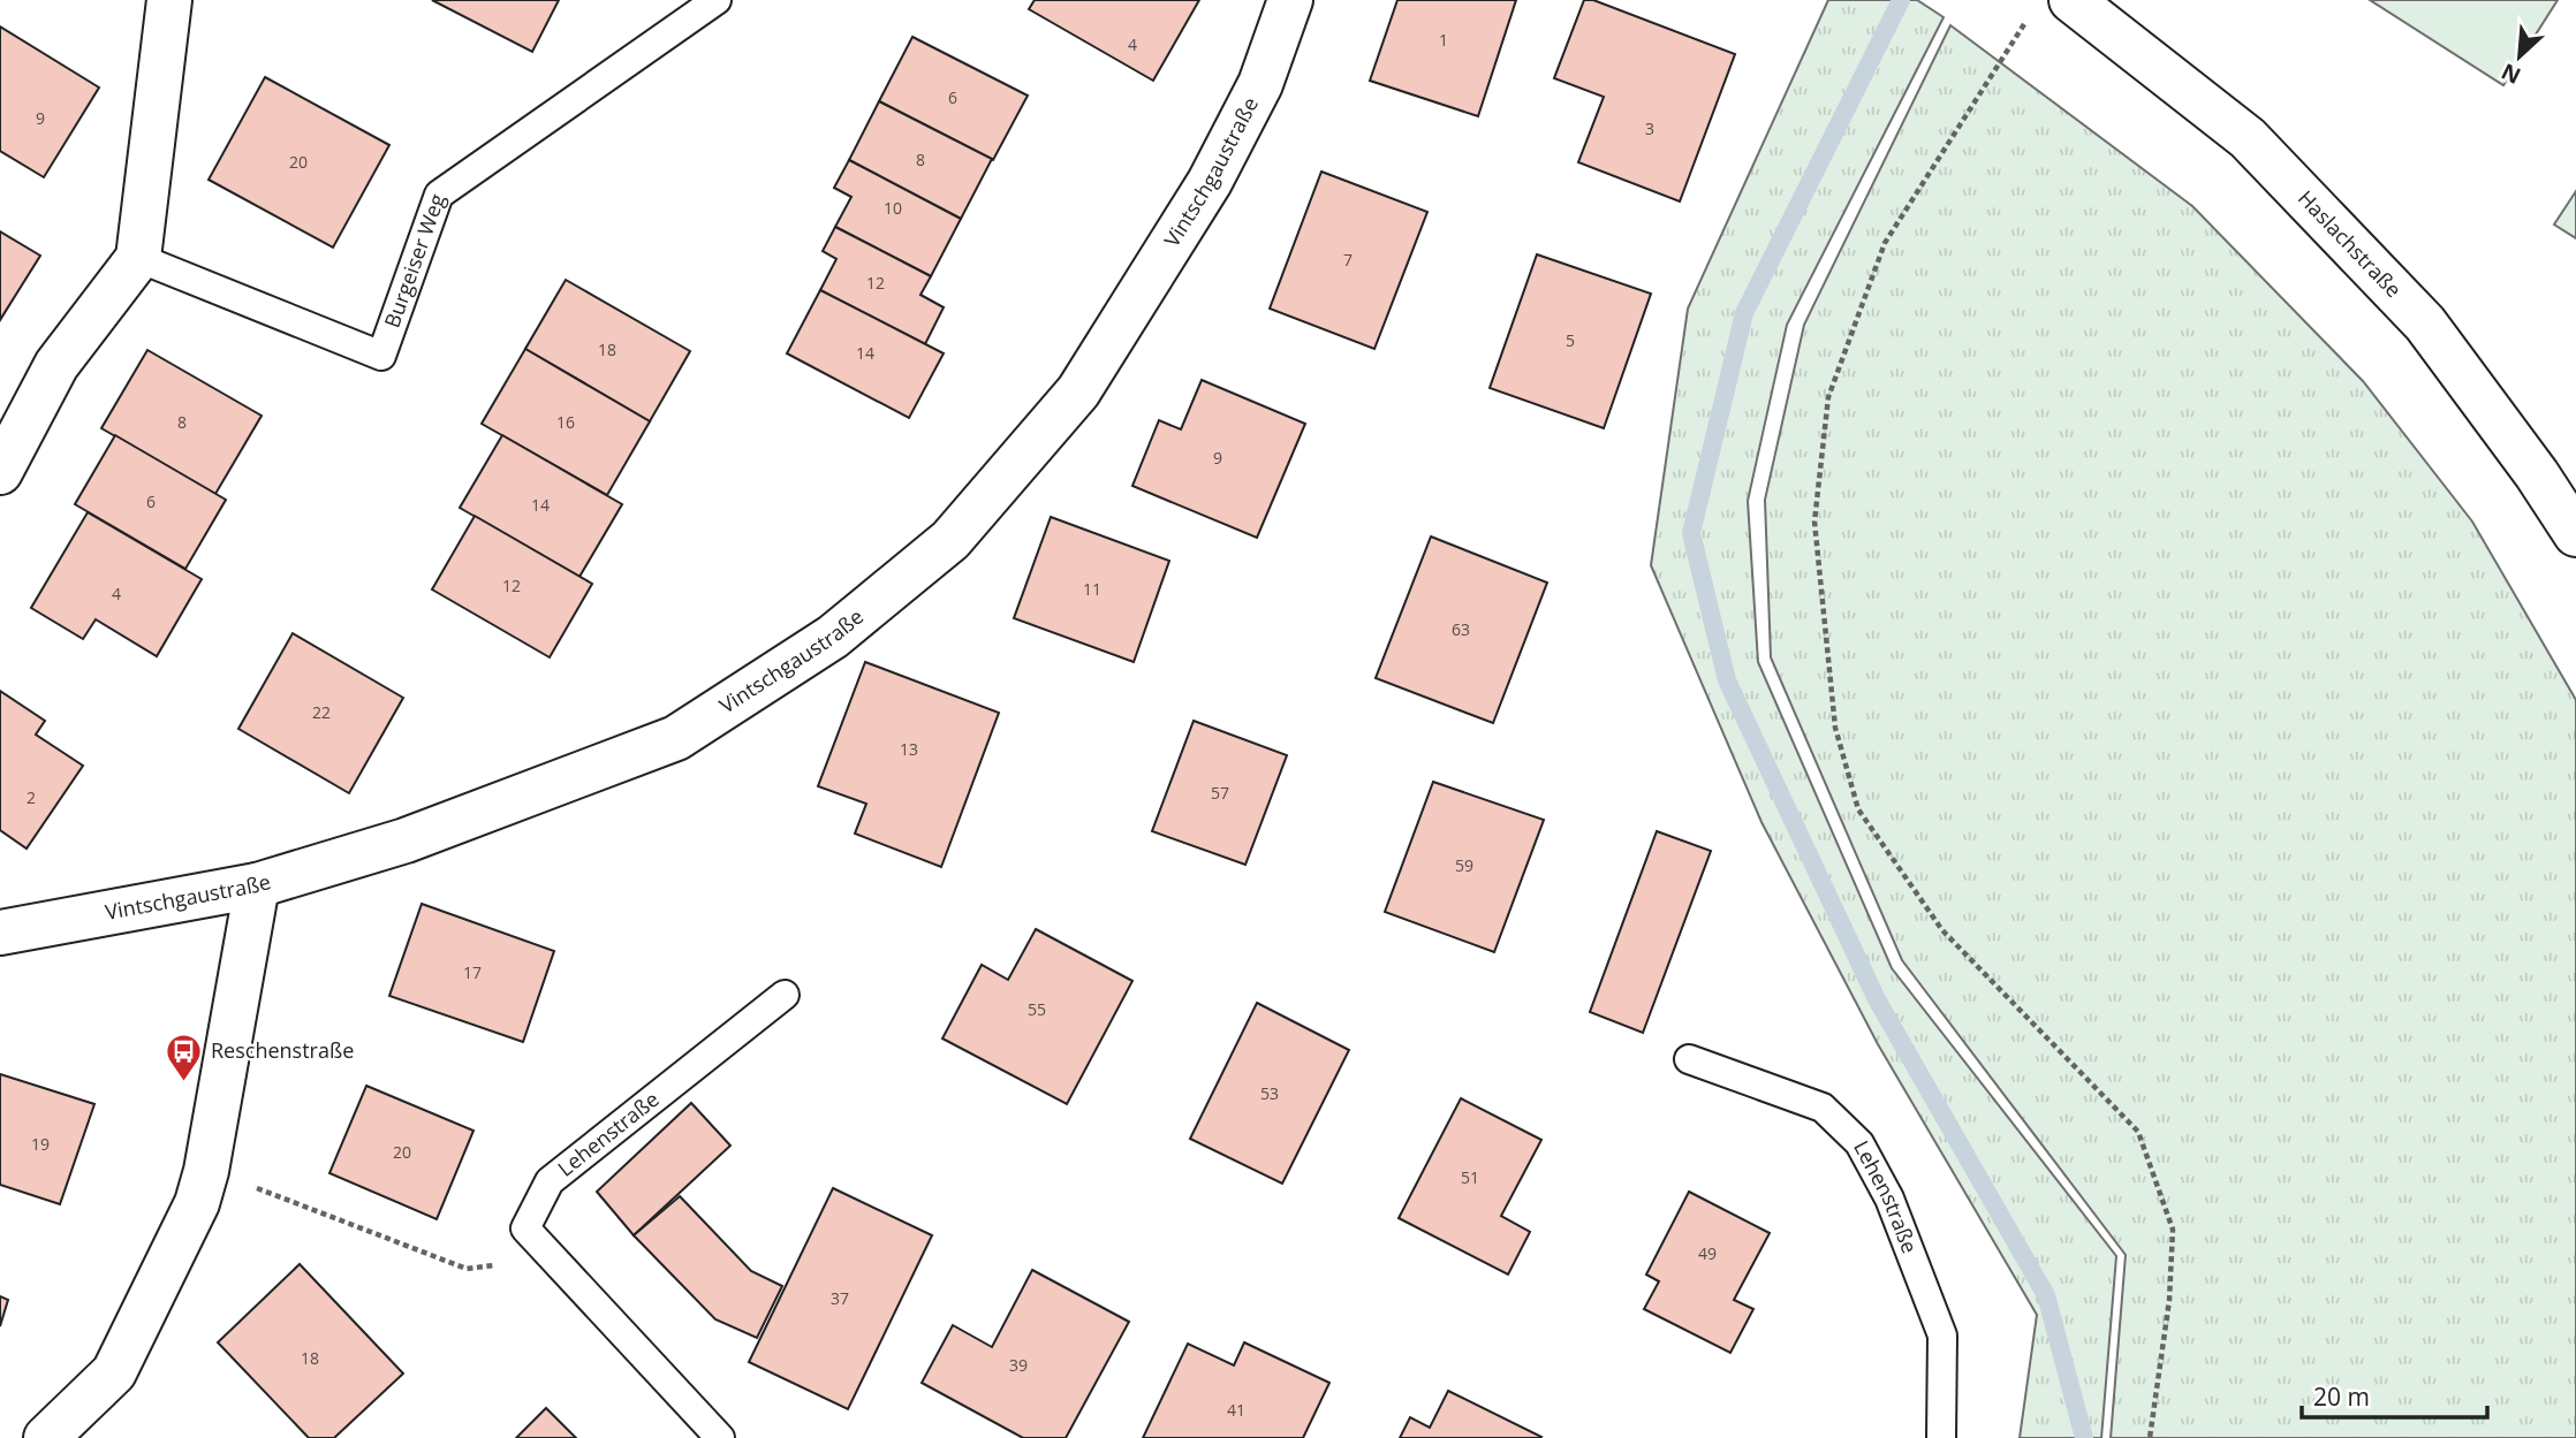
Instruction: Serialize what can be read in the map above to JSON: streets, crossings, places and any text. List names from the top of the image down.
{
  "streets": {
    "street": ["Vintschgaustraße", "Haslachstraße"],
    "lane": ["Burgeiser Weg", "Lehenstraße"]
  },
  "places": {
    "bus stop": ["Reschenstraße"]
  },
  "house_numbers": [
    "1",
    "4",
    "6",
    "9",
    "3",
    "8",
    "20",
    "10",
    "7",
    "12",
    "5",
    "18",
    "14",
    "8",
    "16",
    "9",
    "6",
    "14",
    "12",
    "11",
    "4",
    "63",
    "22",
    "13",
    "57",
    "2",
    "59",
    "17",
    "55",
    "53",
    "19",
    "20",
    "51",
    "49",
    "37",
    "18",
    "39",
    "41"
  ],
  "scale_bar": "20 m",
  "north": "bottom left"
}
